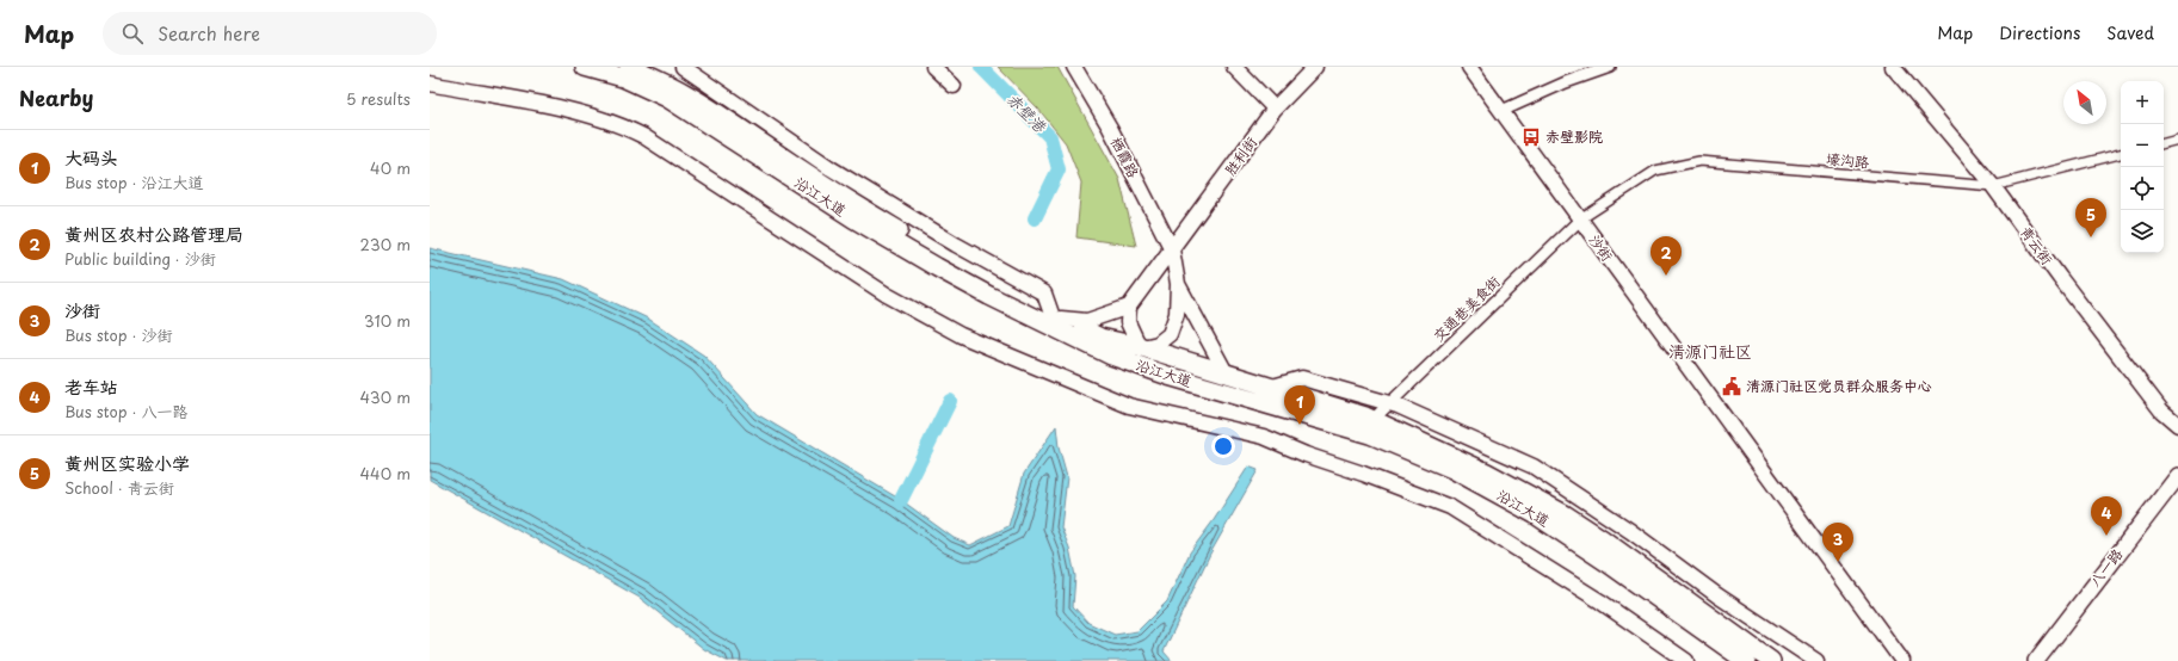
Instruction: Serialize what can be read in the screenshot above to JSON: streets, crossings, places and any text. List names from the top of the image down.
{
  "streets": {
    "main road": ["沿江大道", "八一路"],
    "street": [
      "胜利街",
      "栖霞路",
      "壕沟路",
      "青云街",
      "沙街",
      "交通巷美食街"
    ]
  },
  "crossings": [
    ["胜利街", "栖霞路"],
    ["壕沟路", "青云街"],
    ["壕沟路", "沙街"],
    ["壕沟路", "交通巷美食街"],
    ["沿江大道", "交通巷美食街"],
    ["沙街", "交通巷美食街"]
  ],
  "districts": ["清源门社区"],
  "water": ["赤壁港"],
  "places": {
    "bus stop": ["赤壁影院"],
    "public building": ["清源门社区党员群众服务中心"]
  },
  "north": "top left",
  "page": {
    "header": "Map",
    "search": "Search here",
    "nav": ["Map", "Directions", "Saved"],
    "heading": ["Nearby", "5 results"],
    "map_buttons": ["+", "−"],
    "list": [
      {
        "mark": "1",
        "name": "大码头",
        "note": "Bus stop · 沿江大道",
        "value": "40 m"
      },
      {
        "mark": "2",
        "name": "黄州区农村公路管理局",
        "note": "Public building · 沙街",
        "value": "230 m"
      },
      {
        "mark": "3",
        "name": "沙街",
        "note": "Bus stop · 沙街",
        "value": "310 m"
      },
      {
        "mark": "4",
        "name": "老车站",
        "note": "Bus stop · 八一路",
        "value": "430 m"
      },
      {
        "mark": "5",
        "name": "黄州区实验小学",
        "note": "School · 青云街",
        "value": "440 m"
      }
    ],
    "pins": [
      "5",
      "2",
      "1",
      "4",
      "3"
    ]
  }
}
